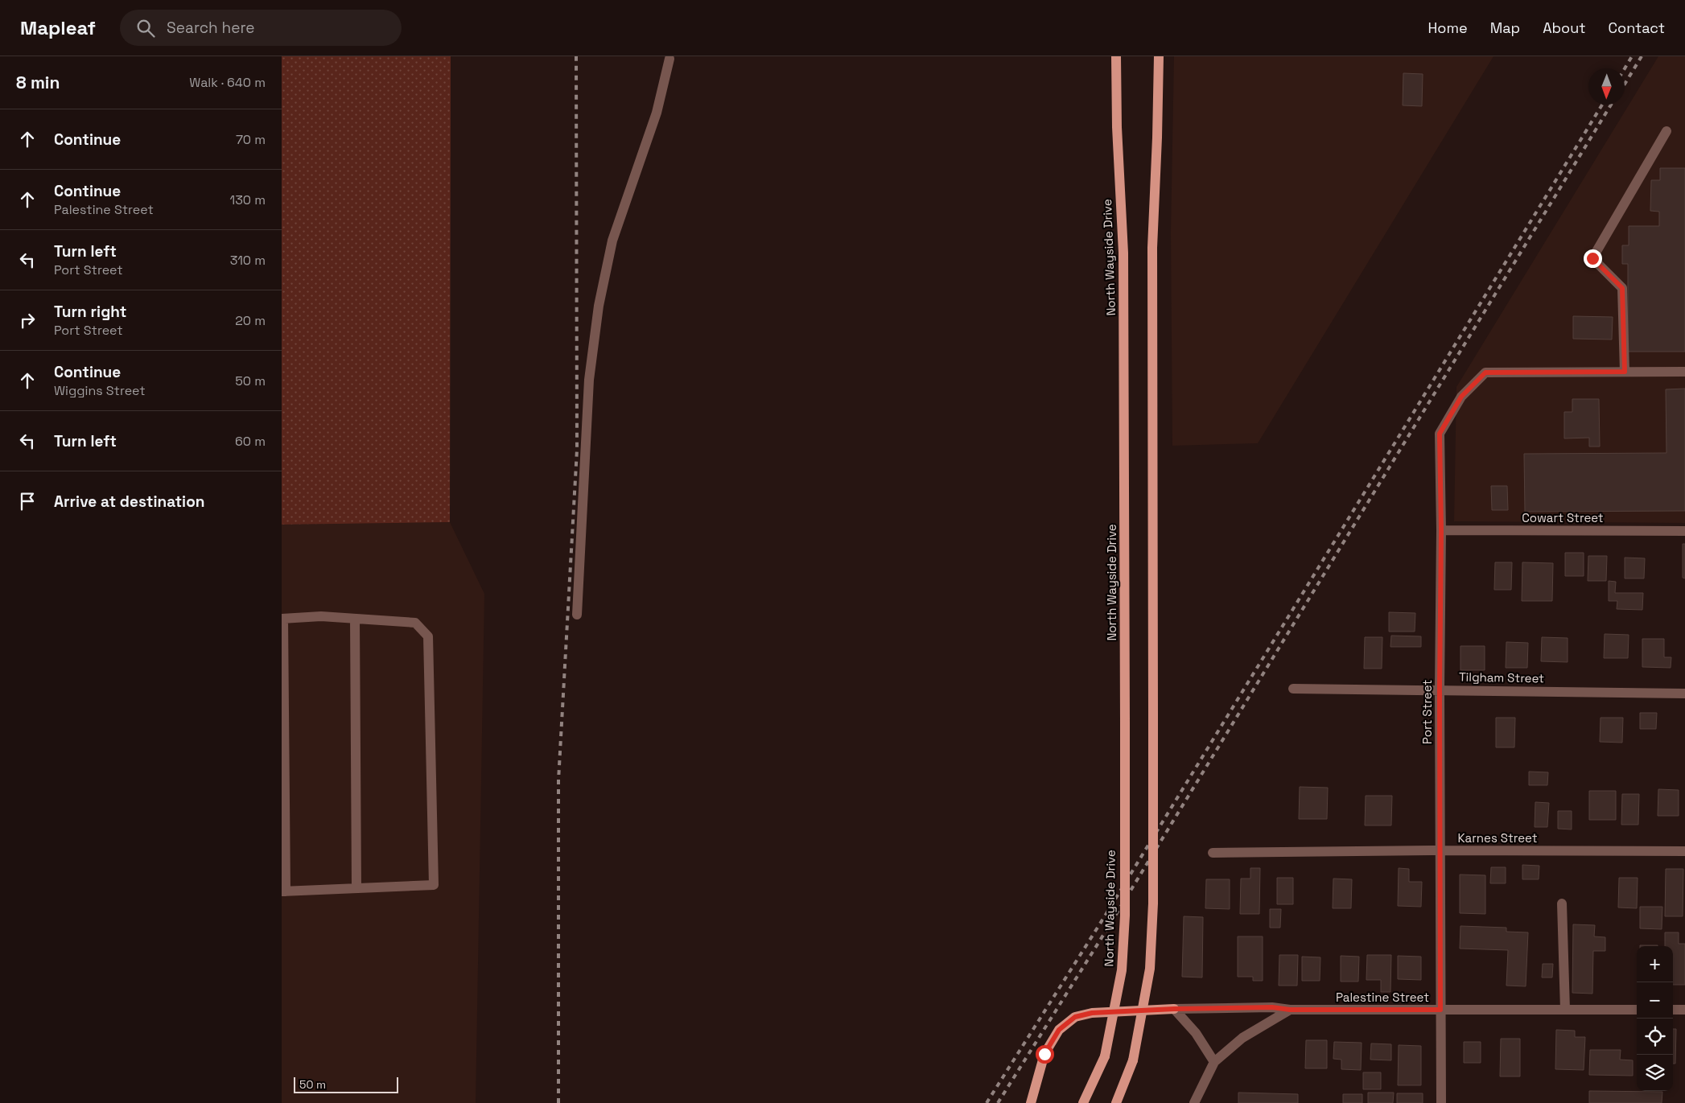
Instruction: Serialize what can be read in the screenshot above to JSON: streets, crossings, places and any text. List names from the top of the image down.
{
  "streets": {
    "main road": ["North Wayside Drive"],
    "street": [
      "Cowart Street",
      "Tilgham Street",
      "Port Street",
      "Karnes Street",
      "Palestine Street"
    ]
  },
  "crossings": [
    ["Cowart Street", "Port Street"],
    ["Tilgham Street", "Port Street"],
    ["Port Street", "Karnes Street"],
    ["Port Street", "Palestine Street"]
  ],
  "scale_bar": "50 m",
  "north": "bottom",
  "page": {
    "header": "Mapleaf",
    "search": "Search here",
    "nav": [
      "Home",
      "Map",
      "About",
      "Contact"
    ],
    "heading": ["8 min", "Walk · 640 m"],
    "list": [
      ["Continue", "70 m"],
      ["Continue", "Palestine Street", "130 m"],
      ["Turn left", "Port Street", "310 m"],
      ["Turn right", "Port Street", "20 m"],
      ["Continue", "Wiggins Street", "50 m"],
      ["Turn left", "60 m"],
      "Arrive at destination"
    ],
    "map_buttons": ["+", "−"],
    "scale": "50 m"
  }
}
